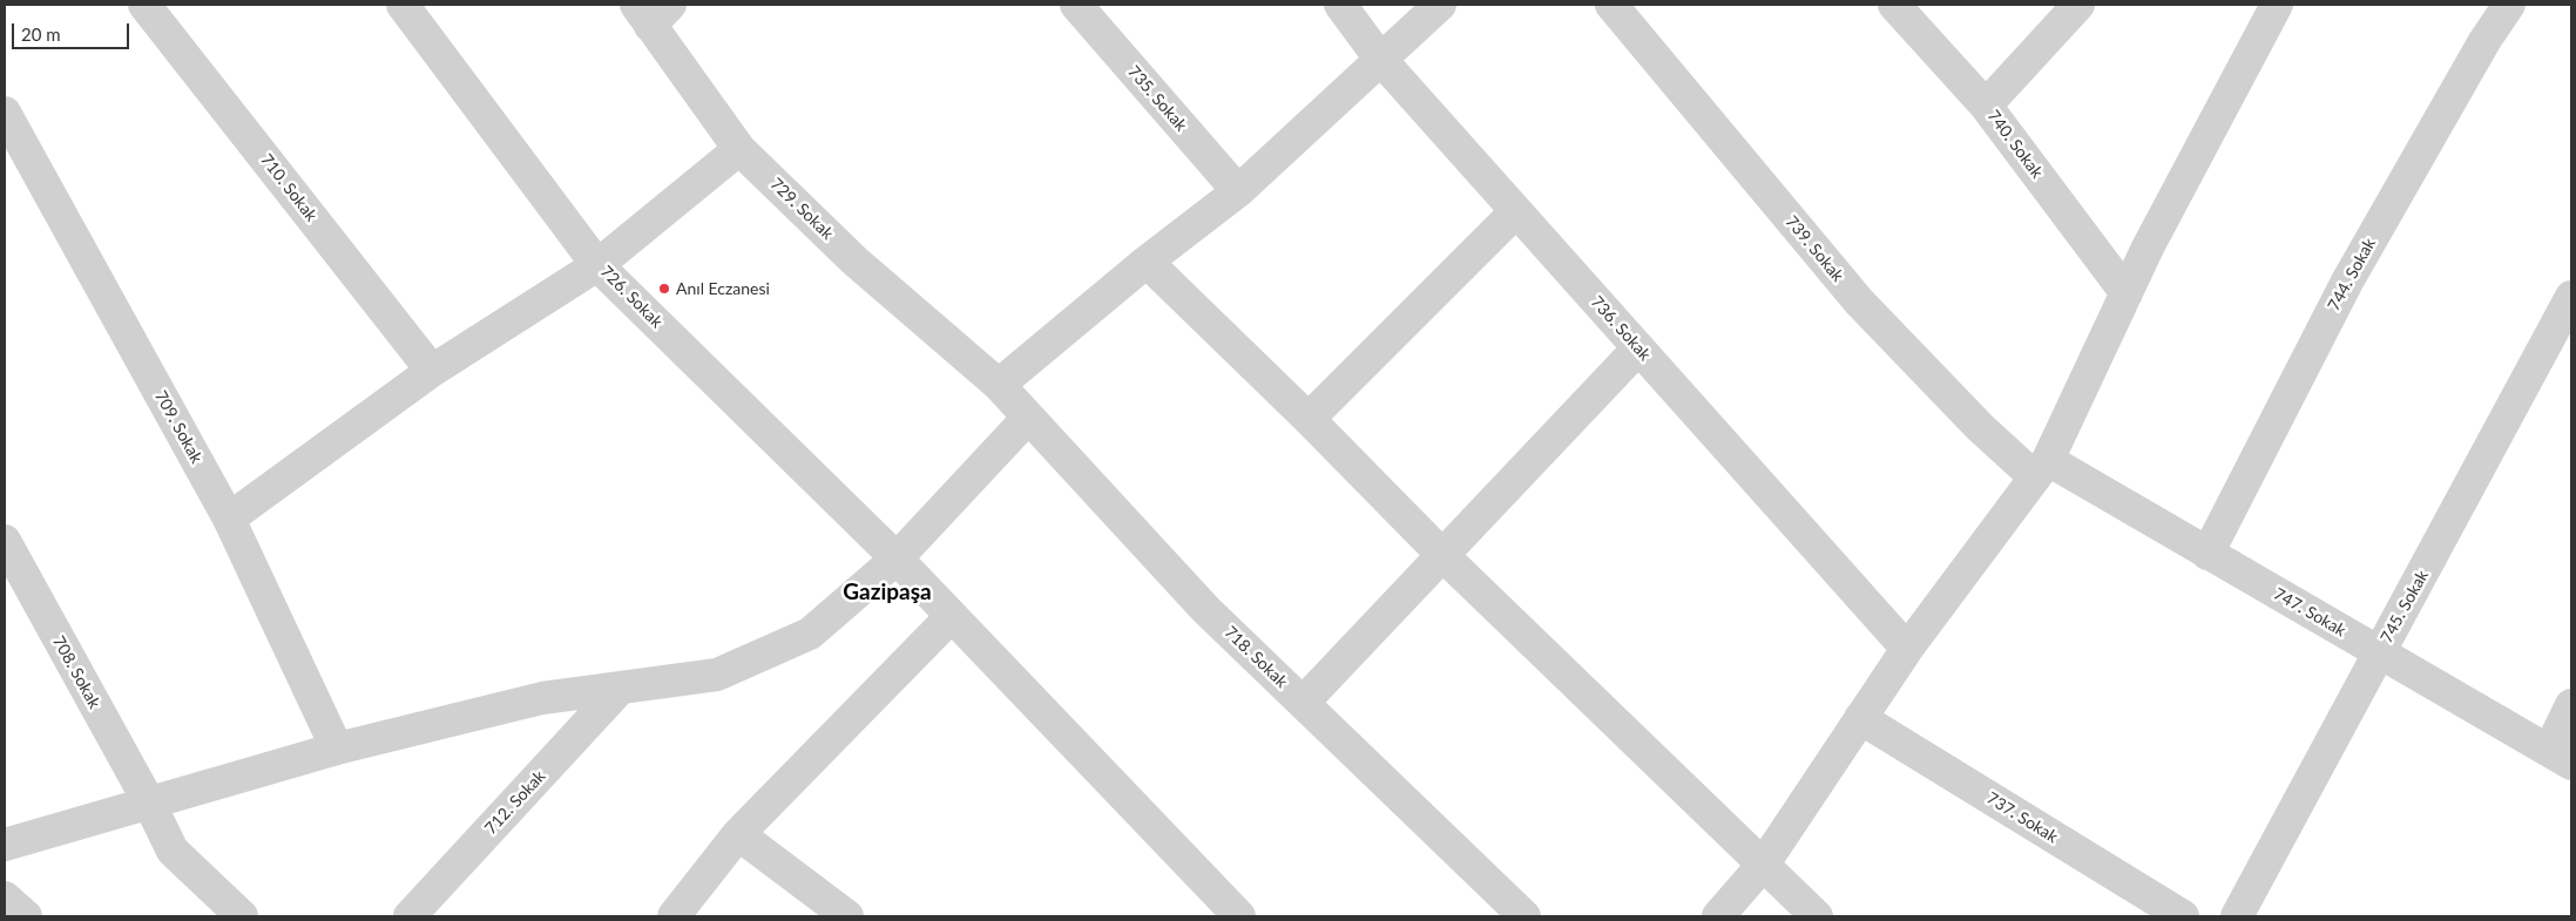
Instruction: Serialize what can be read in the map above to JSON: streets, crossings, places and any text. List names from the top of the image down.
{
  "streets": {
    "street": [
      "735. Sokak",
      "740. Sokak",
      "710. Sokak",
      "729. Sokak",
      "739. Sokak",
      "744. Sokak",
      "726. Sokak",
      "736. Sokak",
      "709. Sokak",
      "745. Sokak",
      "747. Sokak",
      "718. Sokak",
      "708. Sokak",
      "712. Sokak",
      "737. Sokak"
    ]
  },
  "crossings": [
    ["729. Sokak", "718. Sokak"],
    ["739. Sokak", "747. Sokak"],
    ["744. Sokak", "747. Sokak"],
    ["745. Sokak", "747. Sokak"]
  ],
  "districts": ["Gazipaşa"],
  "places": ["Anıl Eczanesi"],
  "scale_bar": "20 m"
}
